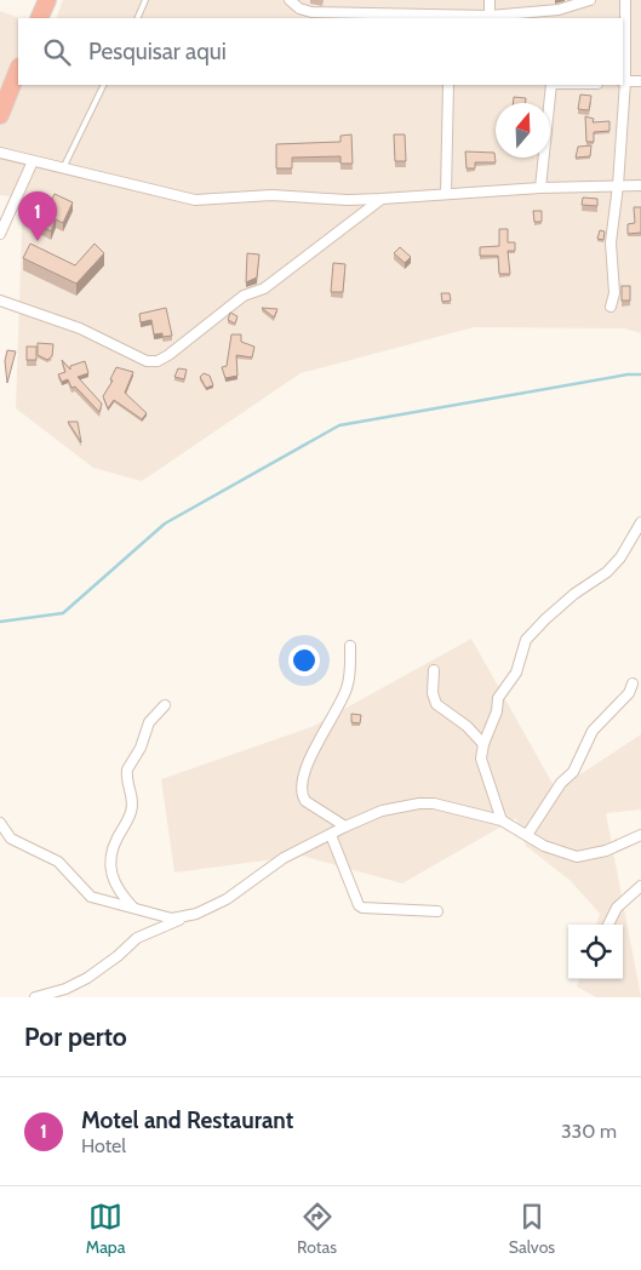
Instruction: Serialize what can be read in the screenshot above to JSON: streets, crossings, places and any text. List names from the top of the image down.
{
  "north": "top",
  "page": {
    "search": "Pesquisar aqui",
    "pins": "1",
    "heading": "Por perto",
    "list": [
      {
        "mark": "1",
        "name": "Motel and Restaurant",
        "note": "Hotel",
        "value": "330 m"
      }
    ],
    "nav": ["Mapa", "Rotas", "Salvos"]
  }
}
